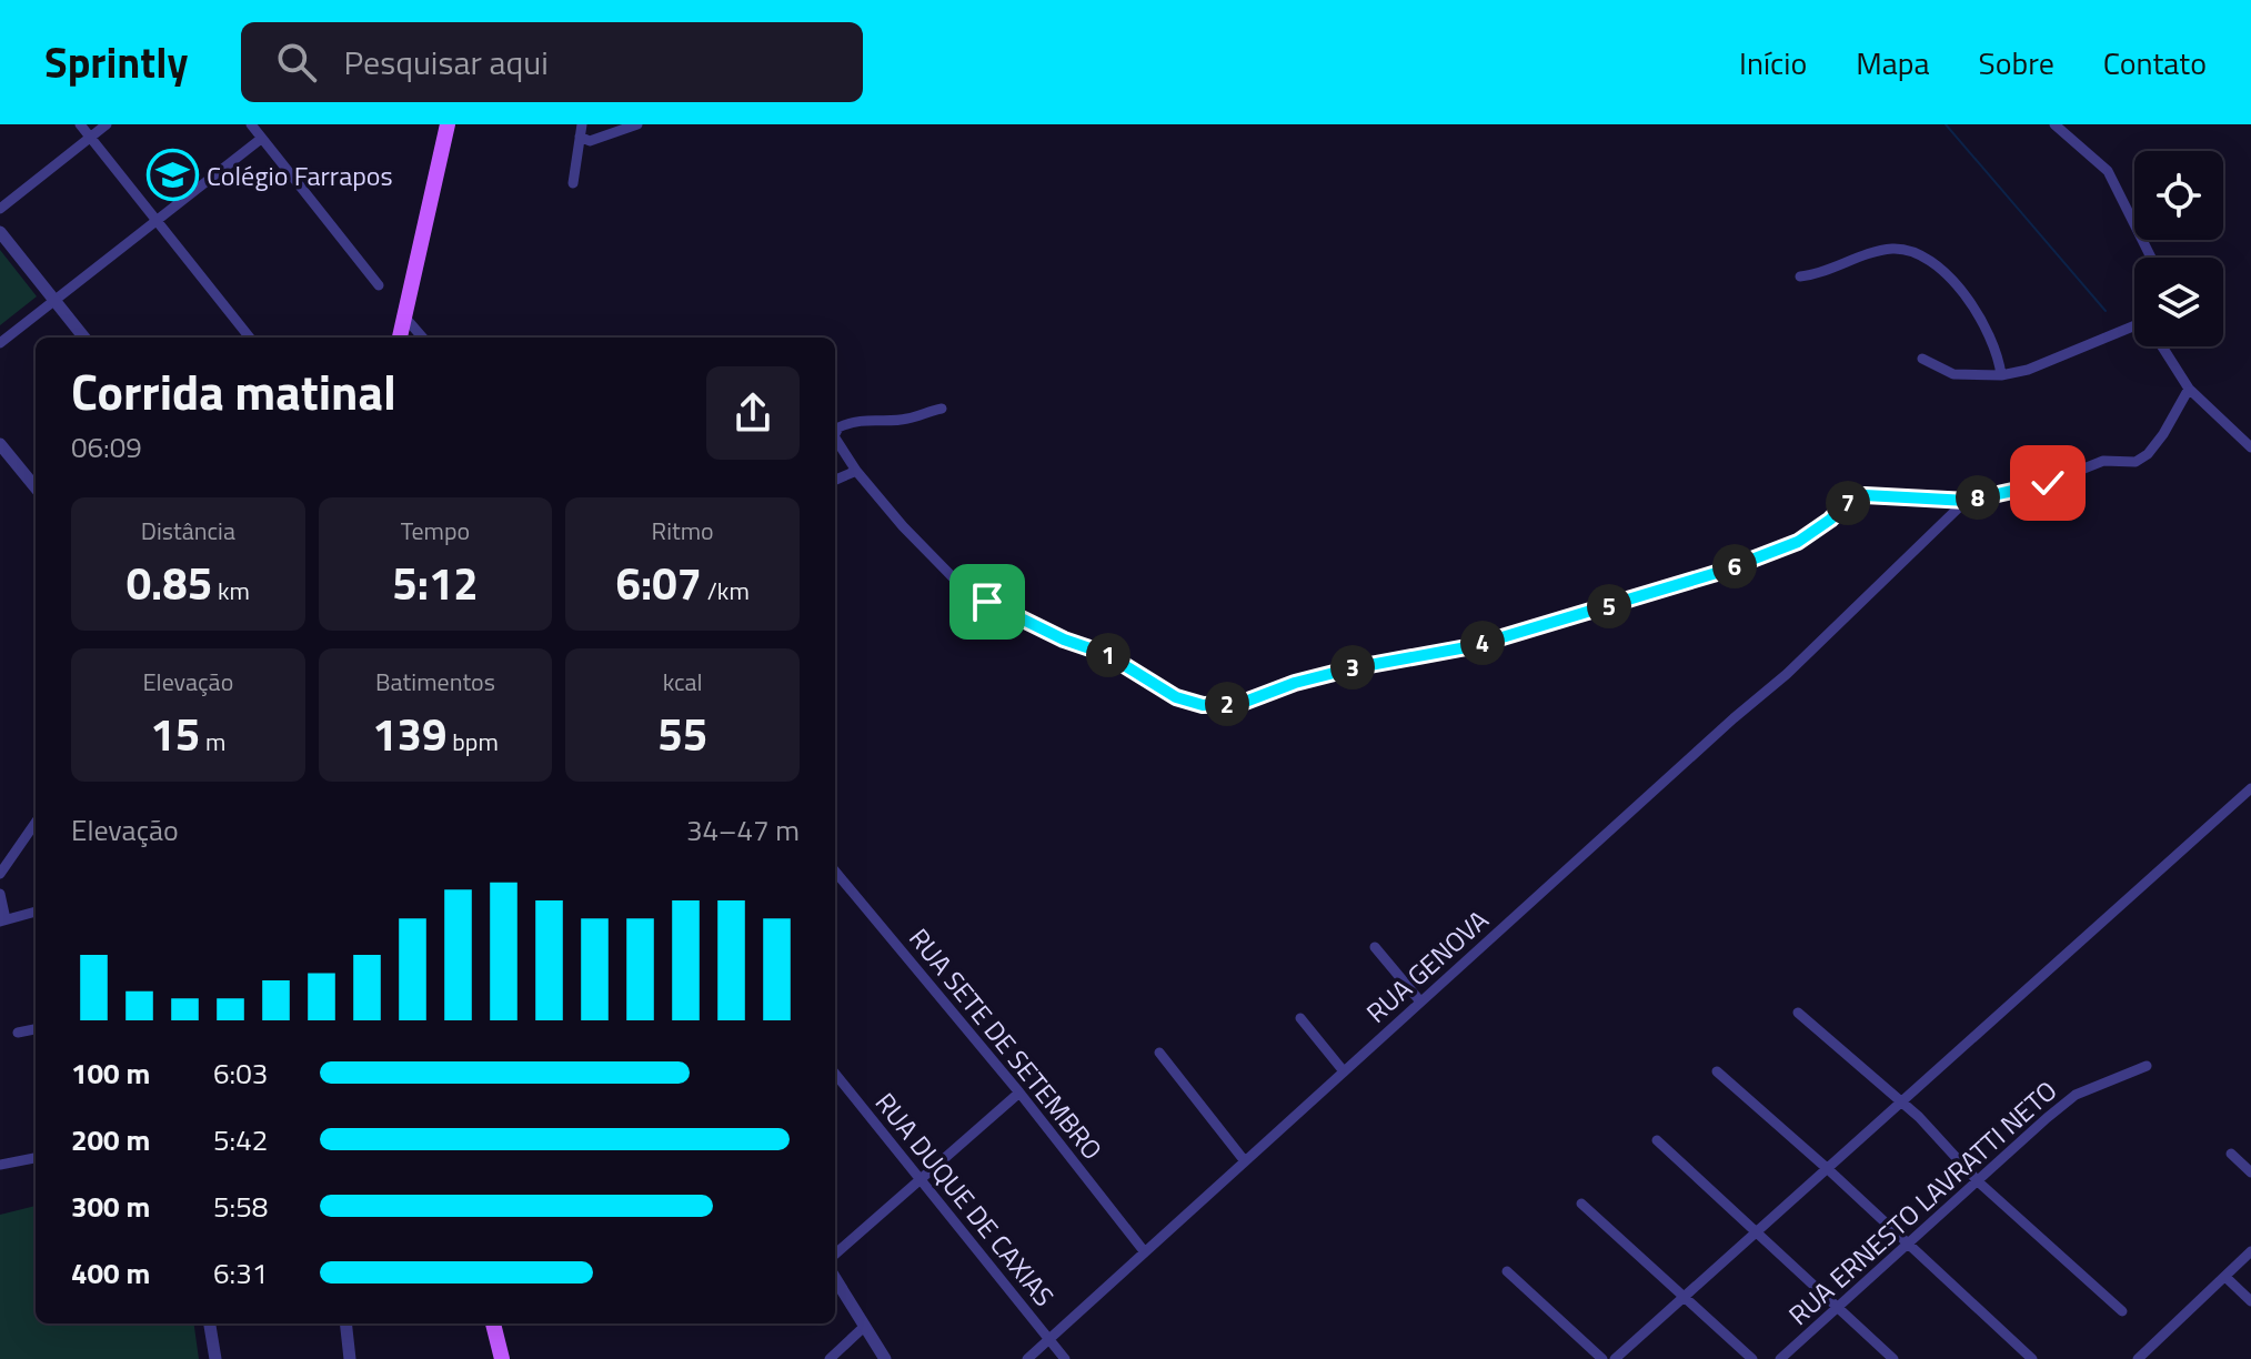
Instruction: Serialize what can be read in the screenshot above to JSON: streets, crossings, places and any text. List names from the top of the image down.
{
  "streets": {
    "street": [
      "RUA GENOVA",
      "RUA SETE DE SETEMBRO",
      "RUA DUQUE DE CAXIAS",
      "RUA ERNESTO LAVRATTI NETO"
    ]
  },
  "crossings": [
    ["RUA GENOVA", "RUA SETE DE SETEMBRO"],
    ["RUA GENOVA", "RUA DUQUE DE CAXIAS"]
  ],
  "places": {
    "school or university": ["Colégio Farrapos"]
  },
  "page": {
    "header": "Sprintly",
    "search": "Pesquisar aqui",
    "nav": [
      "Início",
      "Mapa",
      "Sobre",
      "Contato"
    ],
    "heading": ["Corrida matinal", "06:09"],
    "pins": [
      "8",
      "7",
      "6",
      "5",
      "4",
      "1",
      "3",
      "2"
    ],
    "stats": [
      ["Distância", "0.85 km"],
      ["Tempo", "5:12"],
      ["Ritmo", "6:07 /km"],
      ["Elevação", "15 m"],
      ["Batimentos", "139 bpm"],
      ["kcal", "55"]
    ],
    "chart": ["Elevação", "34–47 m"],
    "list": [
      {
        "name": "100 m",
        "note": "6:03"
      },
      {
        "name": "200 m",
        "note": "5:42"
      },
      {
        "name": "300 m",
        "note": "5:58"
      },
      {
        "name": "400 m",
        "note": "6:31"
      }
    ]
  }
}
